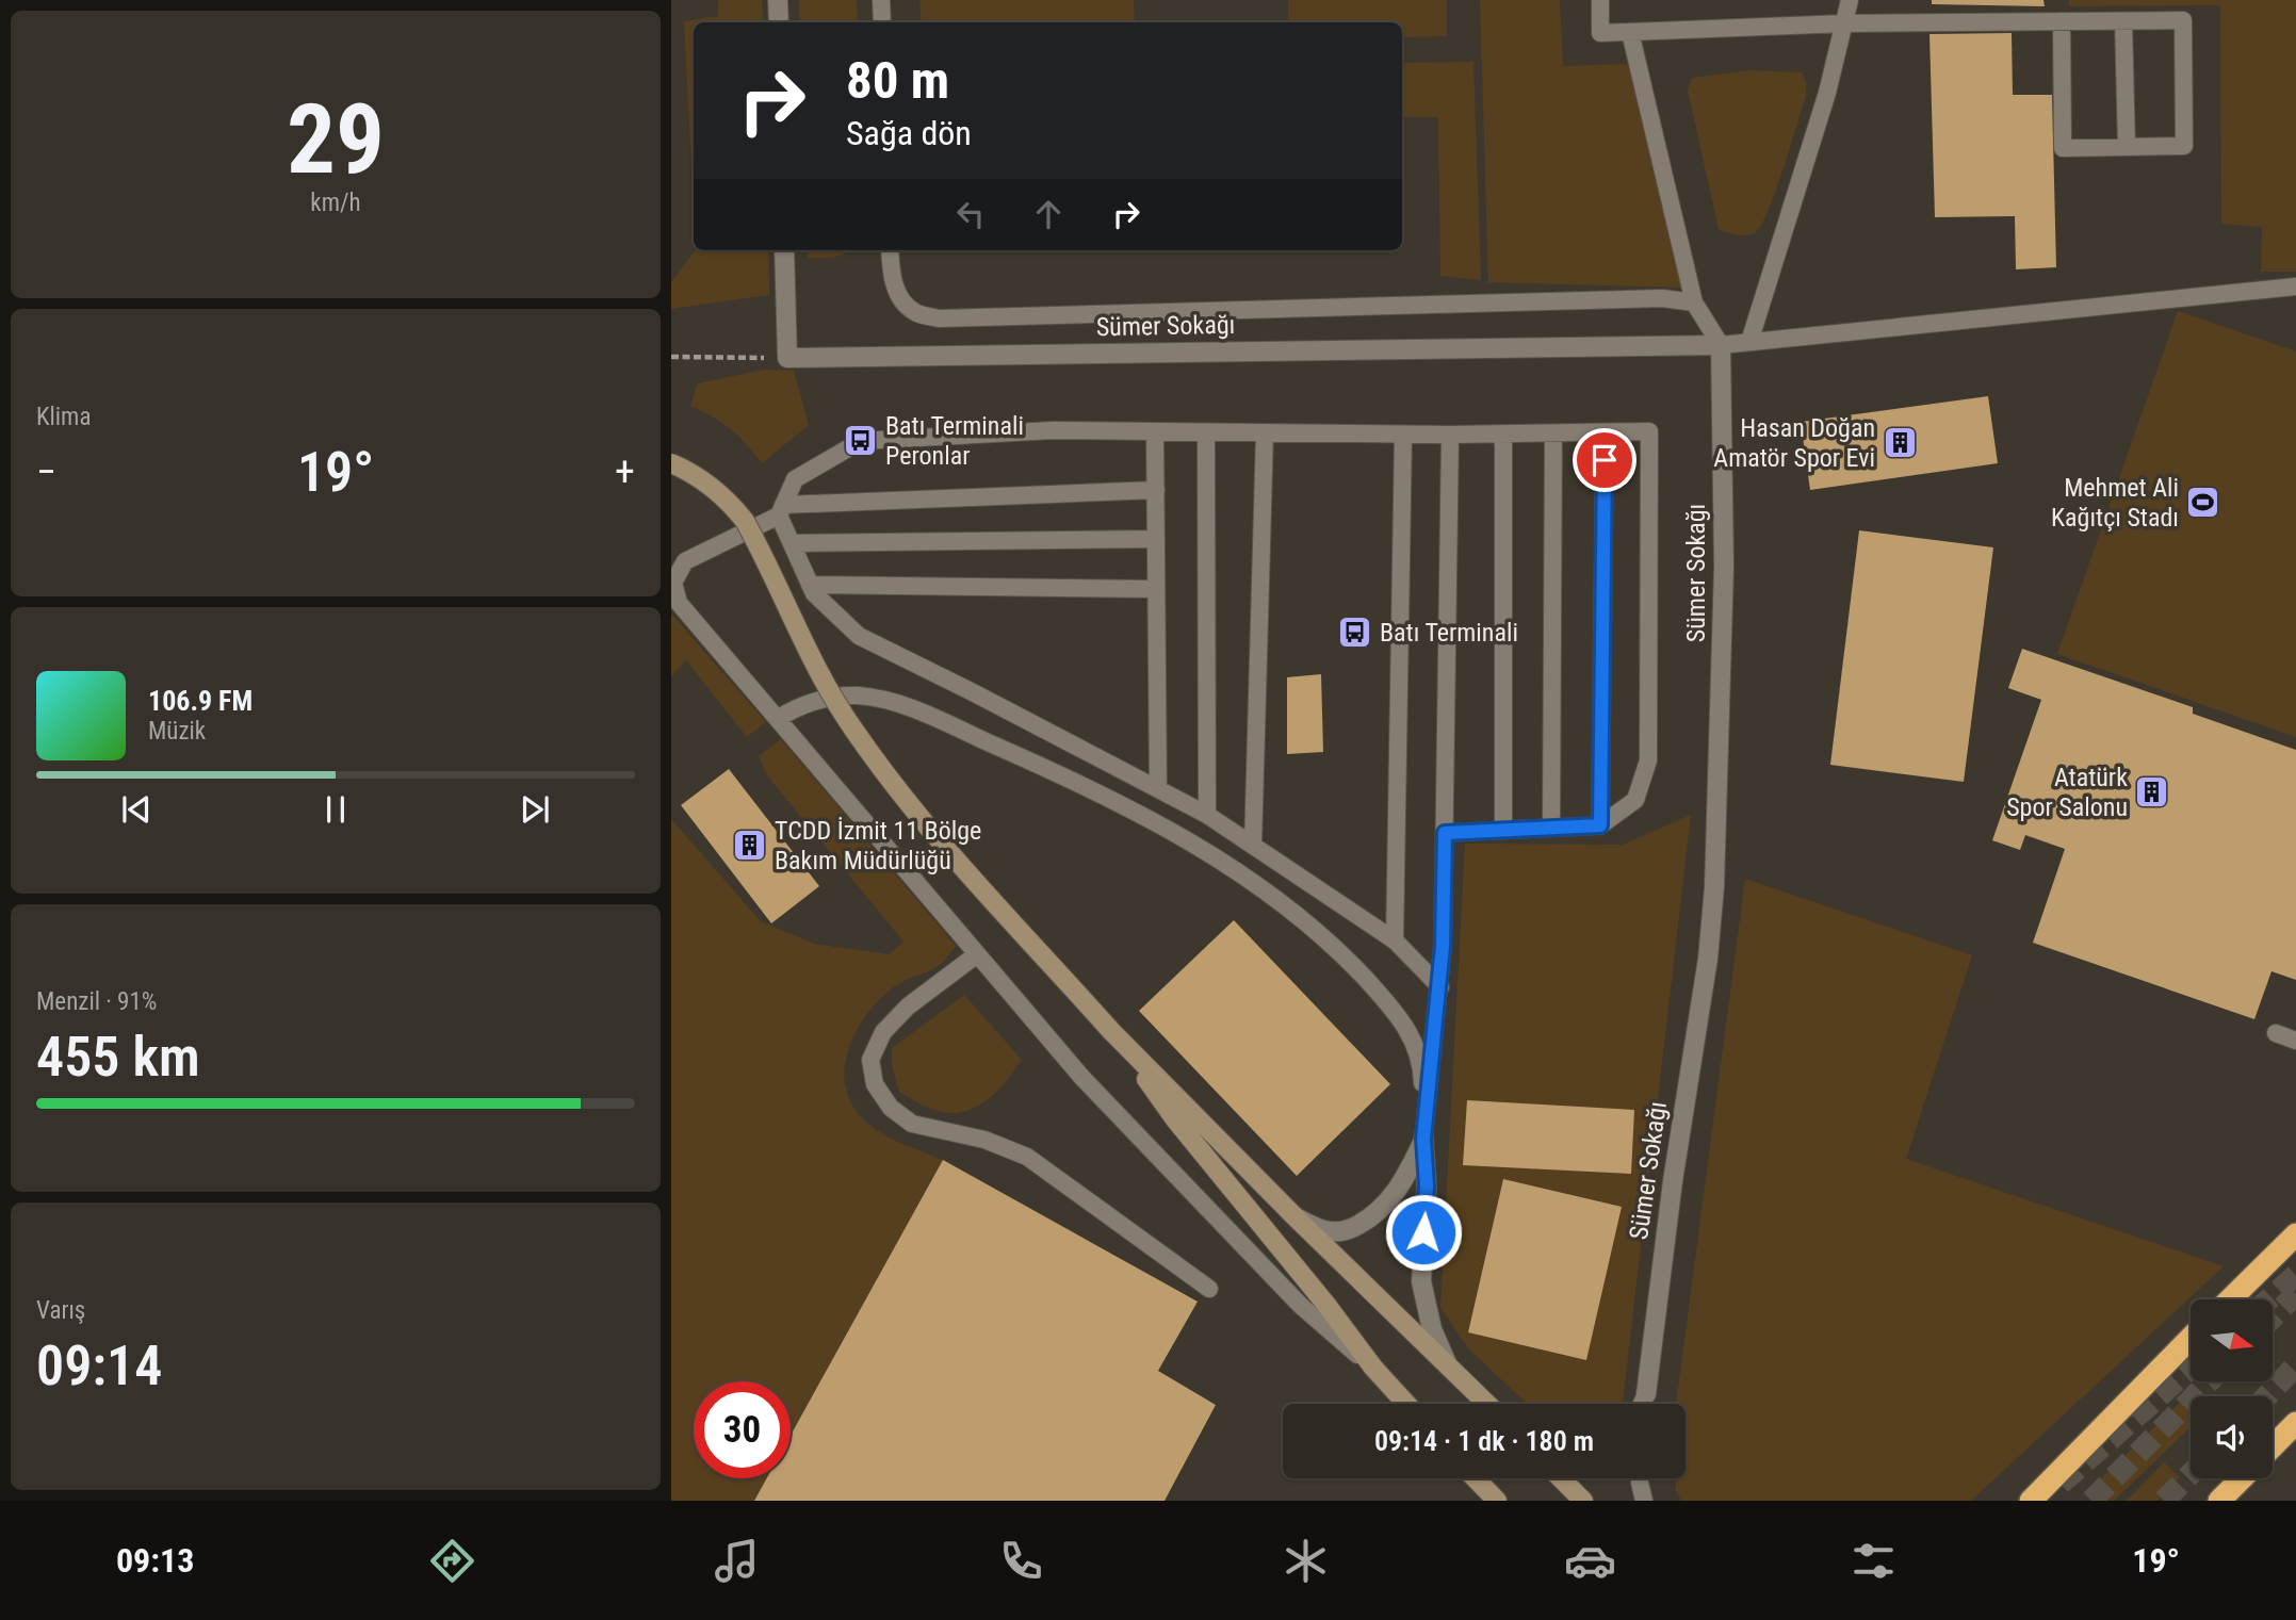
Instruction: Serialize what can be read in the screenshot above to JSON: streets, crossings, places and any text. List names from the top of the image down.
{
  "streets": {
    "street": ["Sümer Sokağı"]
  },
  "places": {
    "bus stop": ["Batı Terminali Peronlar", "Batı Terminali"],
    "building": ["Hasan Doğan Amatör Spor Evi", "Atatürk Spor Salonu", "TCDD İzmit 11 Bölge Bakım Müdürlüğü"],
    "sports": ["Mehmet Ali Kağıtçı Stadı"]
  },
  "north": "right",
  "page": {
    "tile": [
      ["29", "km/h"],
      "Klima",
      ["Menzil · 91%", "455 km"],
      ["Varış", "09:14"]
    ],
    "turn": ["80 m", "Sağa dön"],
    "heat": ["−", "19°", "+"],
    "song": ["106.9 FM", "Müzik"],
    "limit": "30",
    "trip": "09:14 · 1 dk · 180 m",
    "tabs": ["09:13", "19°"]
  }
}
